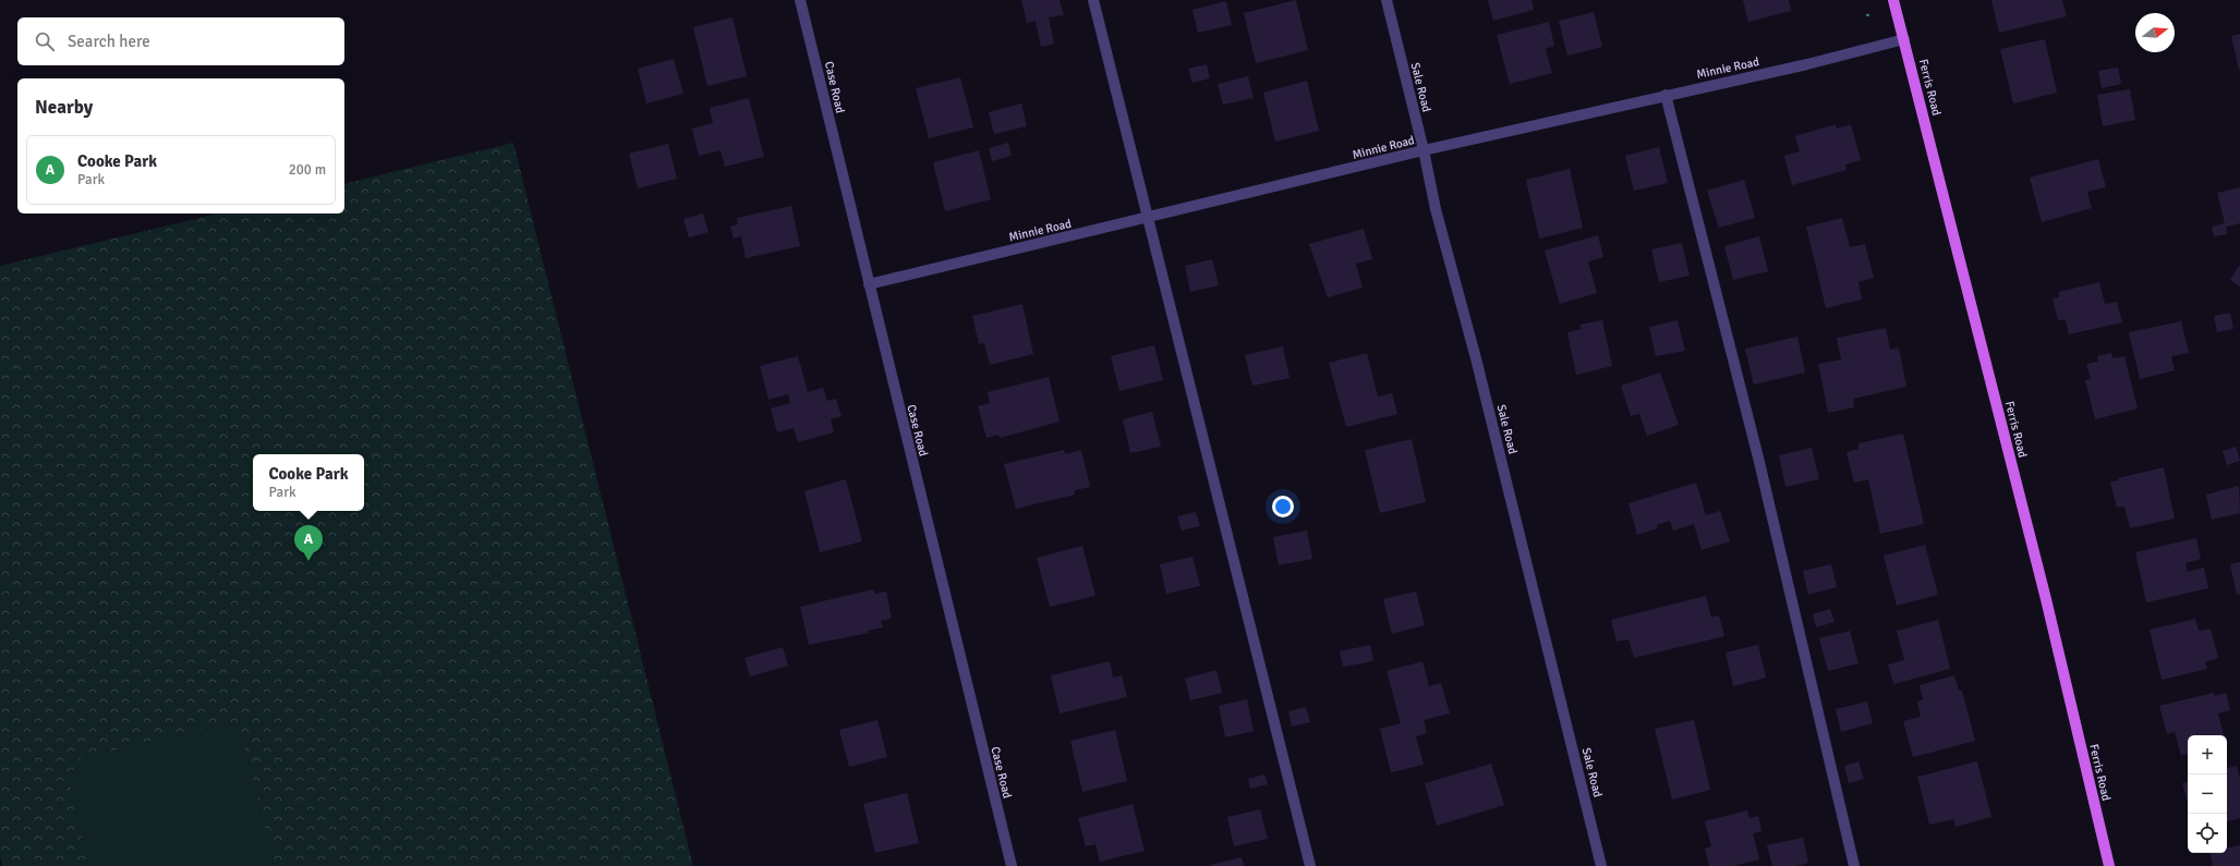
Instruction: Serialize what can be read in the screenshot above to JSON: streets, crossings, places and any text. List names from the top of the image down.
{
  "streets": {
    "main road": ["Ferris Road"],
    "street": ["Minnie Road", "Case Road", "Sale Road"]
  },
  "crossings": [
    ["Minnie Road", "Case Road"],
    ["Minnie Road", "Sale Road"],
    ["Minnie Road", "Ferris Road"]
  ],
  "north": "right",
  "page": {
    "search": "Search here",
    "heading": "Nearby",
    "list": [
      {
        "mark": "A",
        "name": "Cooke Park",
        "note": "Park",
        "value": "200 m"
      }
    ],
    "popup": ["Cooke Park", "Park"],
    "pins": "A",
    "map_buttons": ["+", "−"]
  }
}
